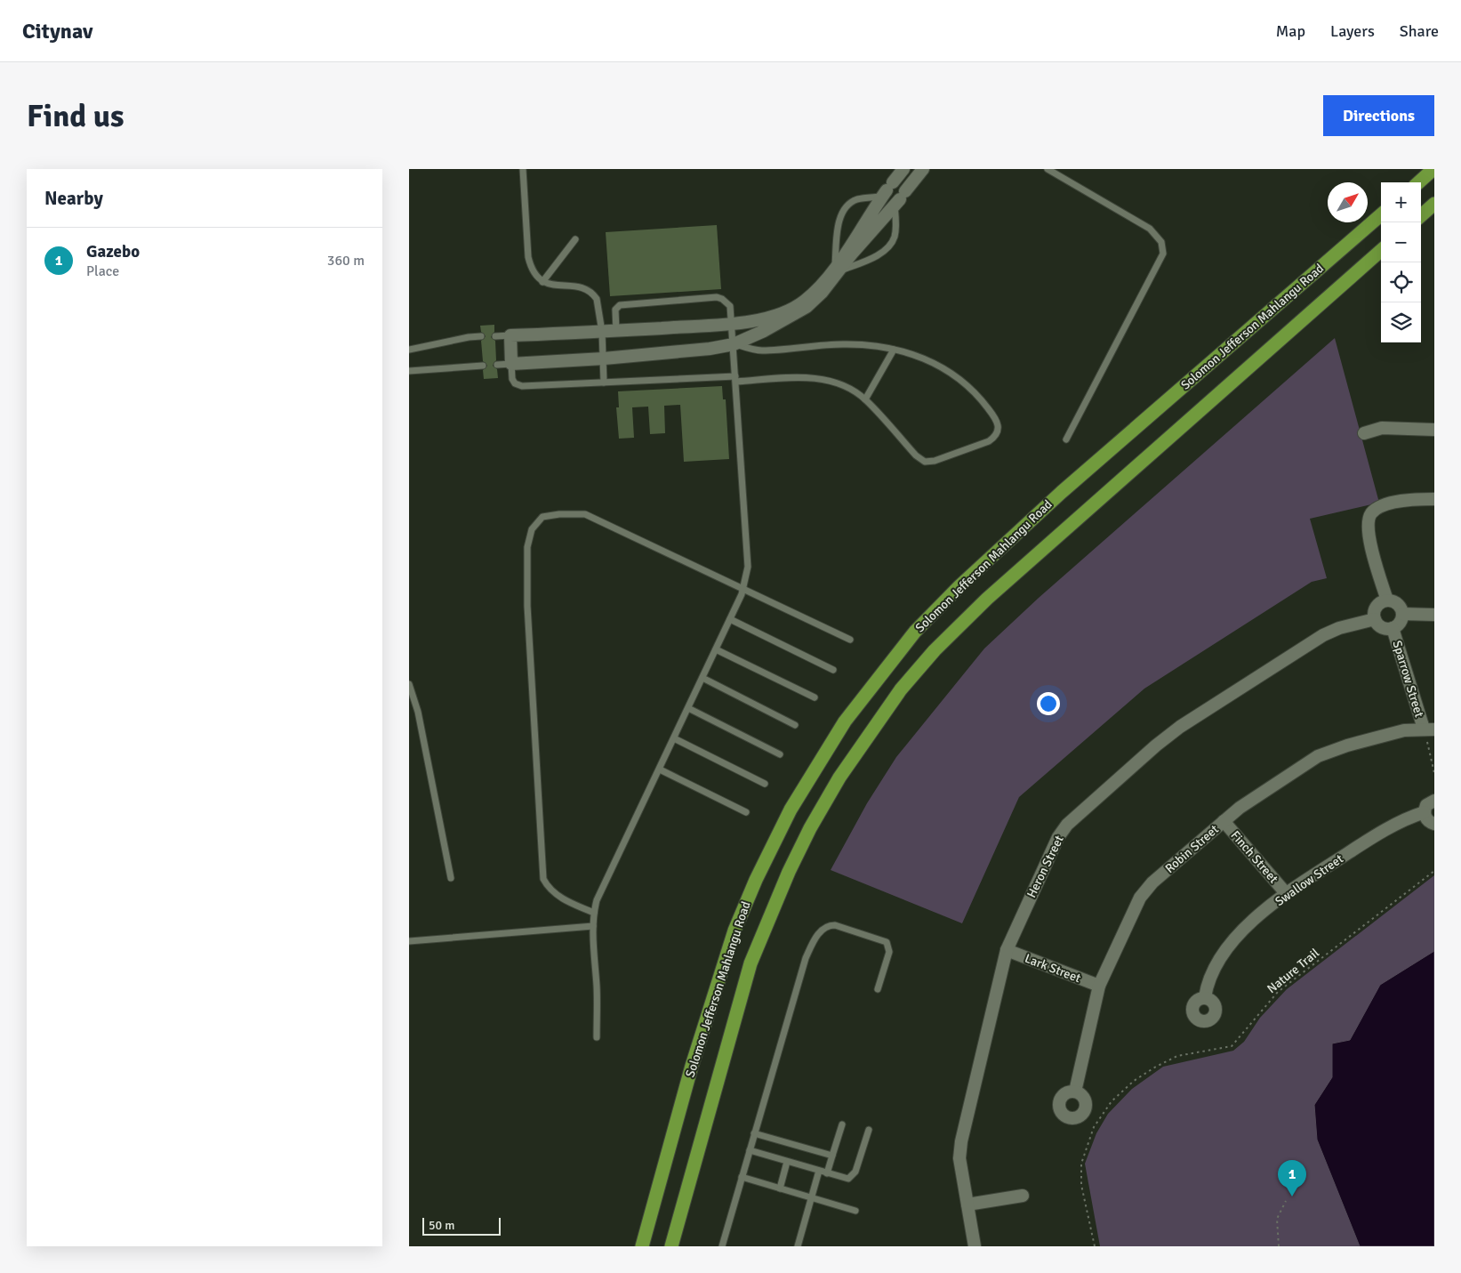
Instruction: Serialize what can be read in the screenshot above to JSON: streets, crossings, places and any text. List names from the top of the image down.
{
  "streets": {
    "main road": ["Solomon Jefferson Mahlangu Road"],
    "street": [
      "Sparrow Street",
      "Robin Street",
      "Finch Street",
      "Heron Street",
      "Swallow Street",
      "Lark Street"
    ],
    "path": ["Nature Trail"]
  },
  "crossings": [
    ["Sparrow Street", "Robin Street"],
    ["Sparrow Street", "Heron Street"],
    ["Robin Street", "Finch Street"],
    ["Robin Street", "Lark Street"],
    ["Finch Street", "Swallow Street"],
    ["Heron Street", "Lark Street"]
  ],
  "scale_bar": "50 m",
  "north": "top right",
  "page": {
    "header": "Citynav",
    "nav": ["Map", "Layers", "Share"],
    "buttons": "Directions",
    "title": "Find us",
    "heading": "Nearby",
    "map_buttons": ["+", "−"],
    "list": [
      {
        "mark": "1",
        "name": "Gazebo",
        "note": "Place",
        "value": "360 m"
      }
    ],
    "pins": "1",
    "scale": "50 m"
  }
}
